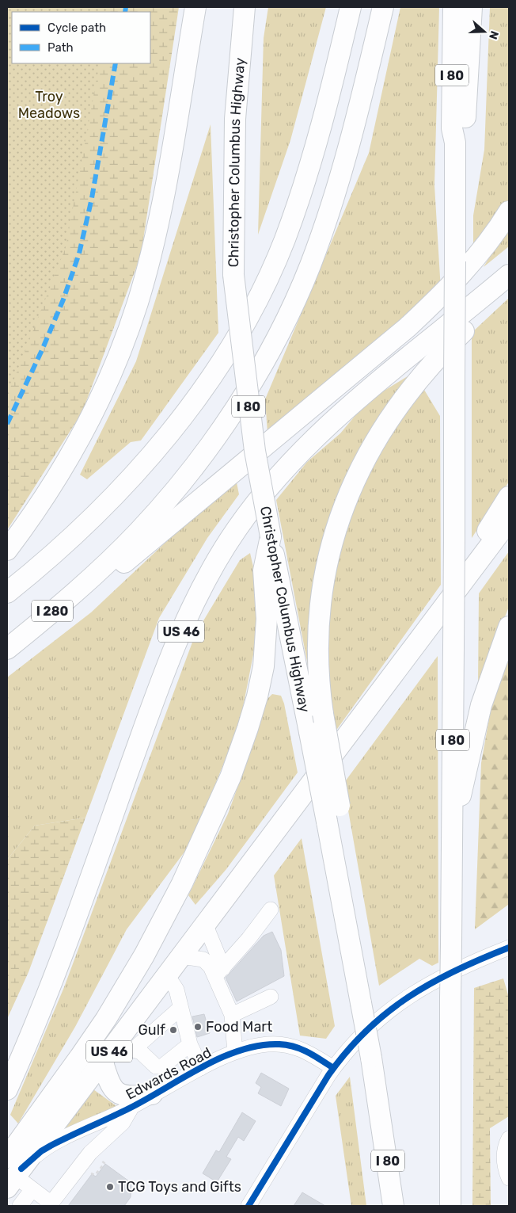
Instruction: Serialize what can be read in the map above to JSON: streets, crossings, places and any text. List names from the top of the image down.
{
  "streets": {
    "highway": [
      "I 80",
      "Christopher Columbus Highway",
      "I 280",
      "US 46"
    ],
    "street": ["Edwards Road"]
  },
  "crossings": [
    ["US 46", "Edwards Road"]
  ],
  "parks": ["Troy Meadows"],
  "places": ["Food Mart", "Gulf", "TCG Toys and Gifts"],
  "legend": ["Cycle path", "Path"],
  "north": "right"
}
